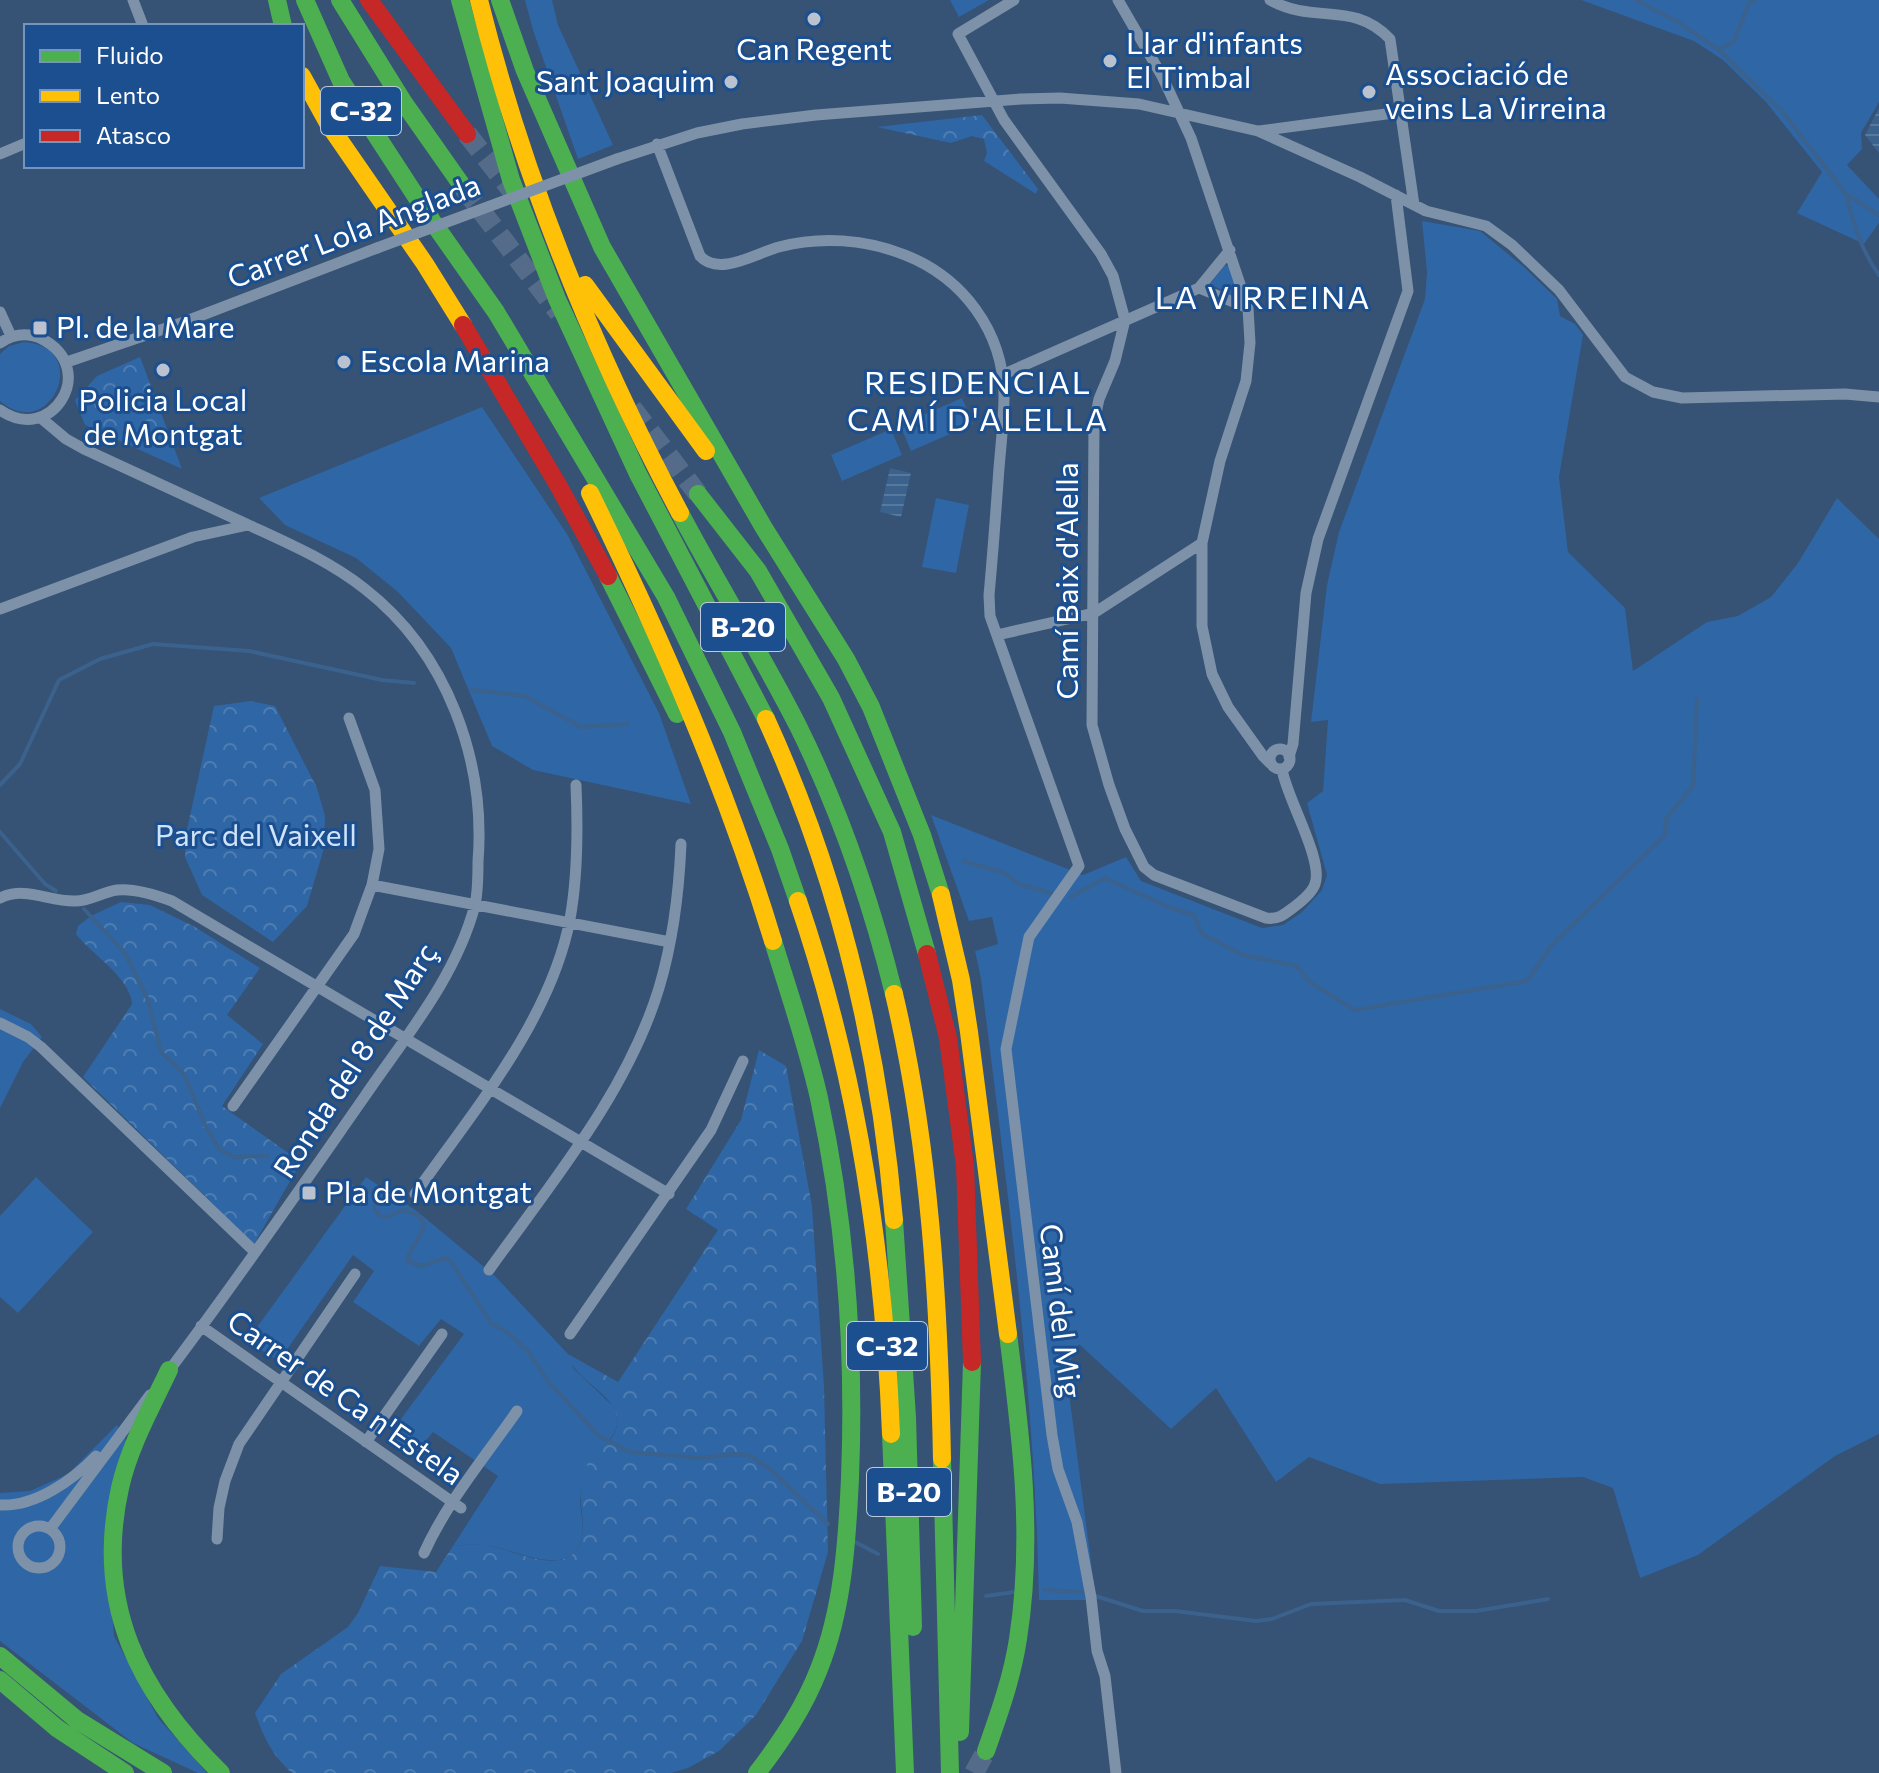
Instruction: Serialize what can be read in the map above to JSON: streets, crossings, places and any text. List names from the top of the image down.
{
  "streets": {
    "highway": ["C-32", "B-20"],
    "street": [
      "Carrer Lola Anglada",
      "Camí Baix d'Alella",
      "Ronda del 8 de Març",
      "Camí del Mig",
      "Carrer de Ca n'Estela"
    ]
  },
  "crossings": [
    ["Ronda del 8 de Març", "Carrer de Ca n'Estela"]
  ],
  "districts": ["LA VIRREINA", "RESIDENCIAL CAMÍ D'ALELLA"],
  "parks": ["Parc del Vaixell"],
  "places": {
    "other": [
      "Can Regent",
      "Llar d'infants El Timbal",
      "Sant Joaquim",
      "Associació de veins La Virreina",
      "Escola Marina",
      "Policia Local de Montgat"
    ],
    "transit": ["Pl. de la Mare", "Pla de Montgat"]
  },
  "legend": ["Fluido", "Lento", "Atasco"]
}
